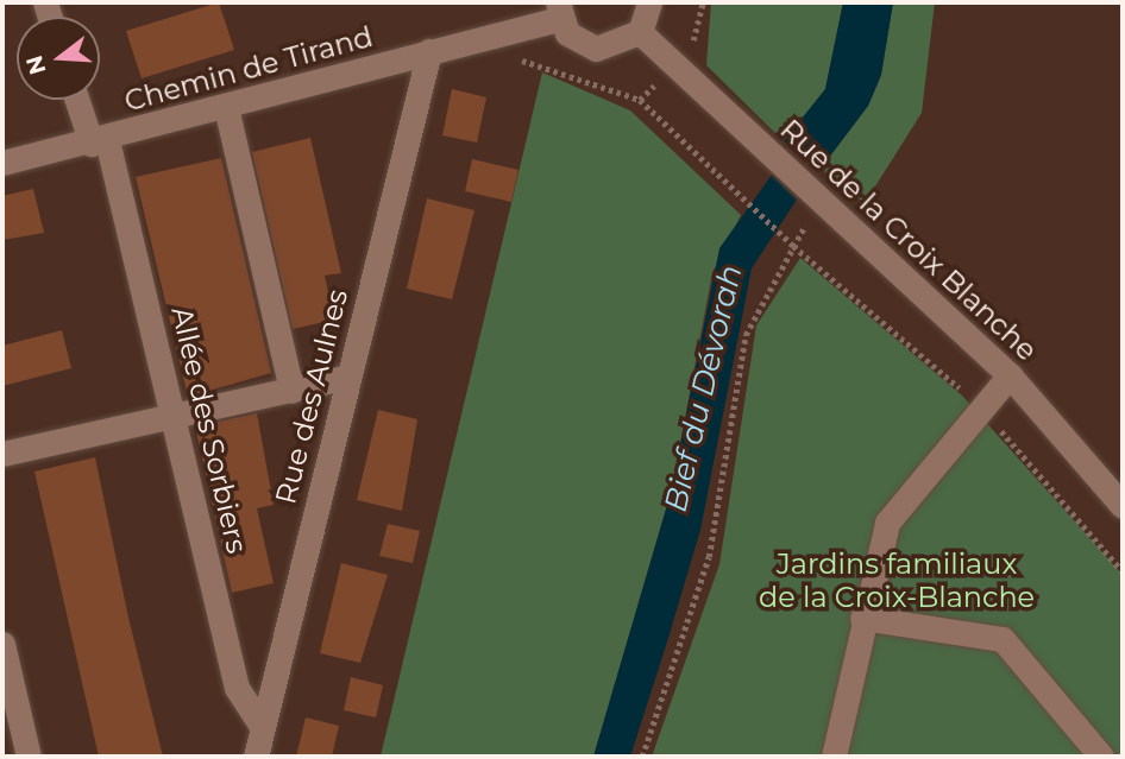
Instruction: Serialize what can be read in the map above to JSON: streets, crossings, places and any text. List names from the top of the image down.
{
  "streets": {
    "street": [
      "Chemin de Tirand",
      "Rue de la Croix Blanche",
      "Rue des Aulnes",
      "Allée des Sorbiers"
    ]
  },
  "crossings": [
    ["Chemin de Tirand", "Rue des Aulnes"],
    ["Chemin de Tirand", "Allée des Sorbiers"],
    ["Rue des Aulnes", "Allée des Sorbiers"]
  ],
  "water": ["Bief du Dévorah"],
  "parks": ["Jardins familiaux de la Croix-Blanche"],
  "north": "left"
}
